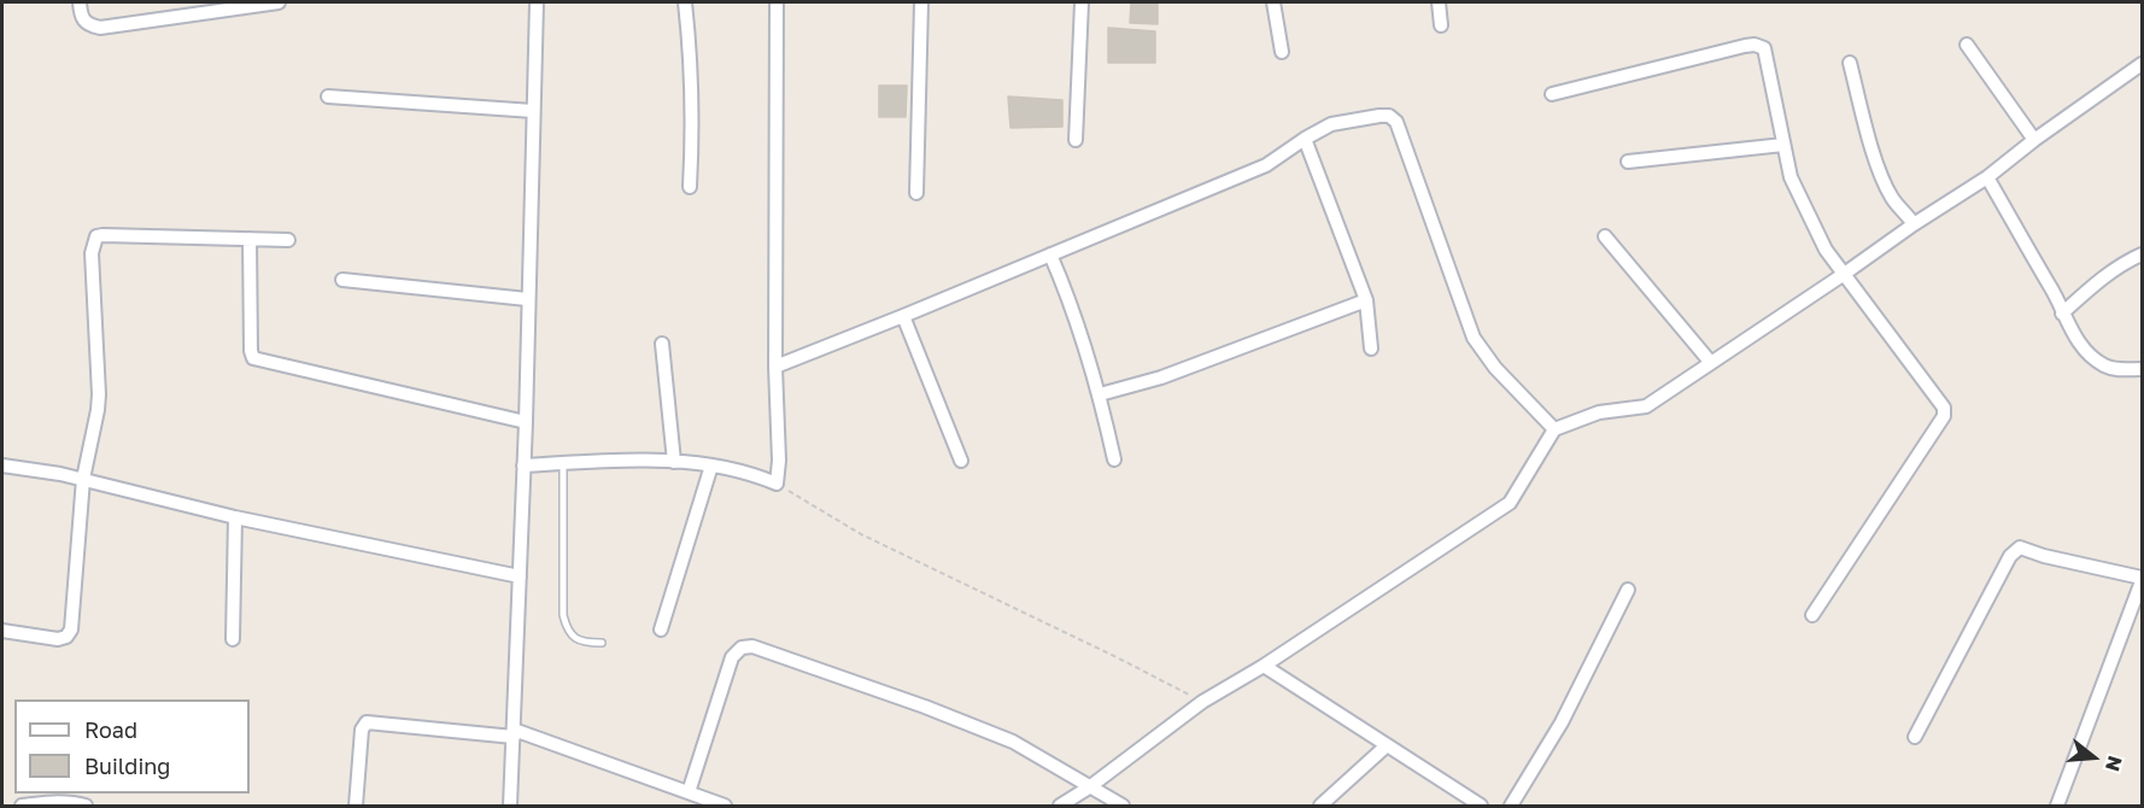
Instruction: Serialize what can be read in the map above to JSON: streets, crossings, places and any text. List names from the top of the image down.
{
  "legend": ["Road", "Building"],
  "north": "right"
}
